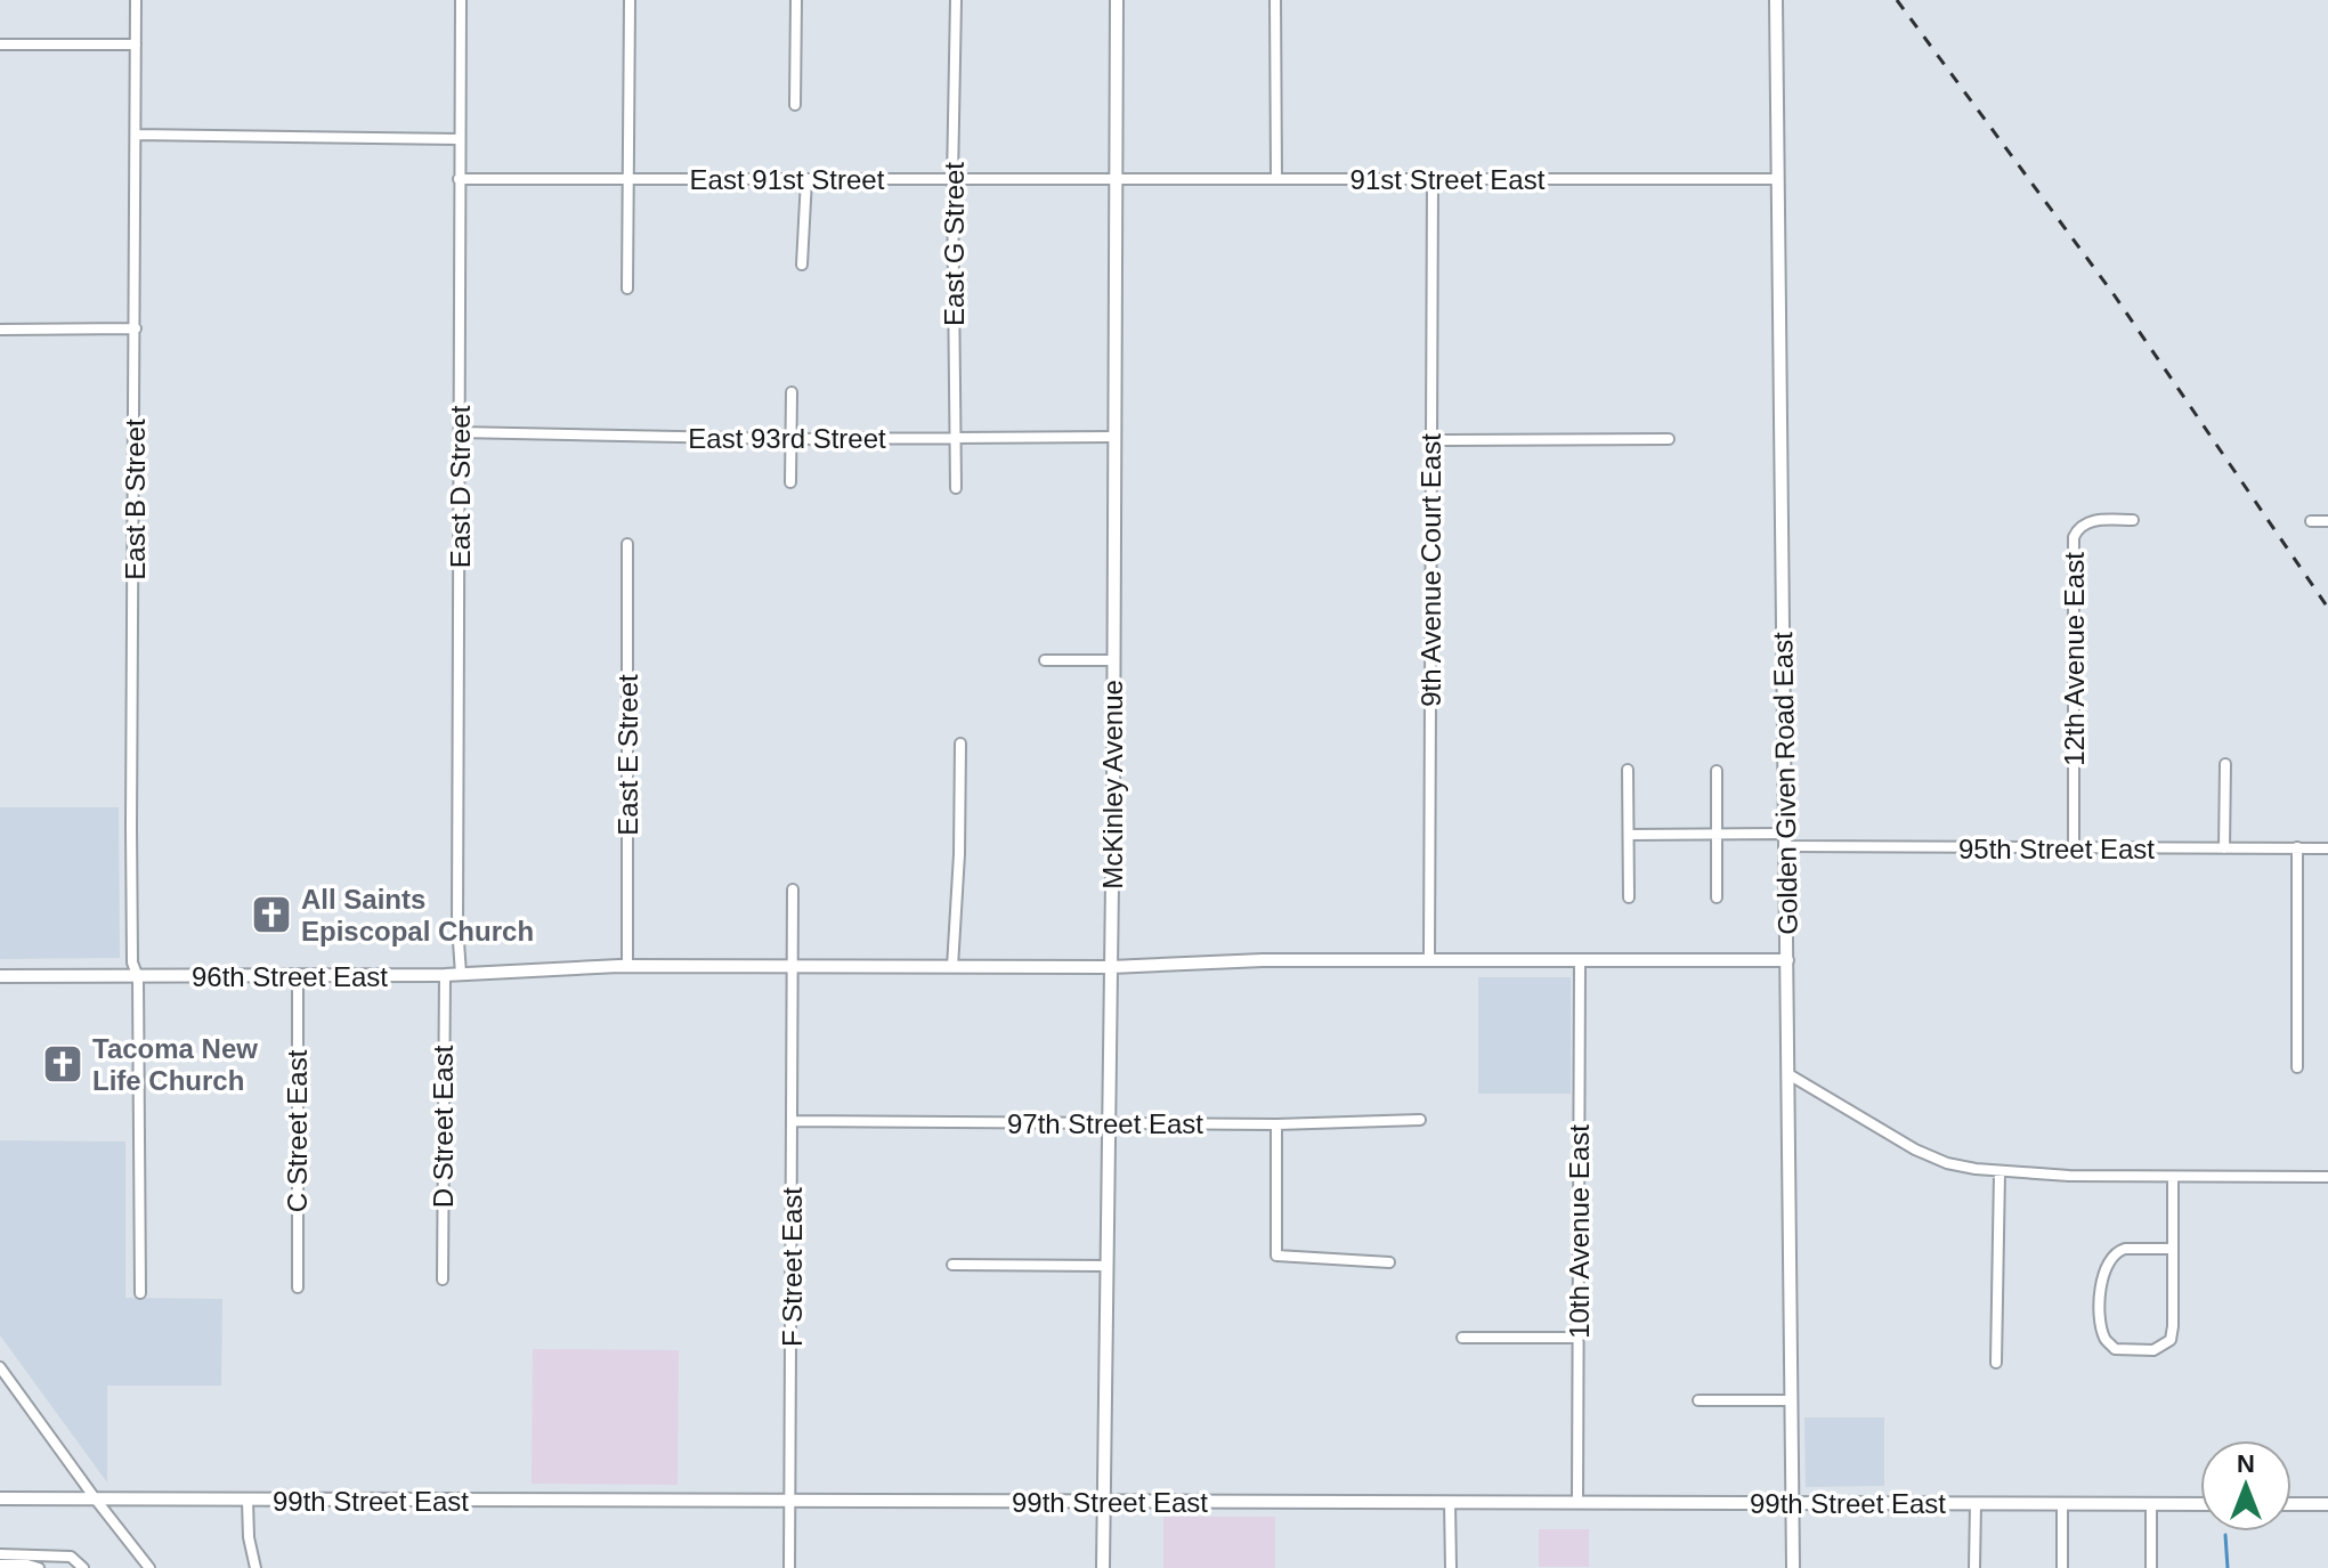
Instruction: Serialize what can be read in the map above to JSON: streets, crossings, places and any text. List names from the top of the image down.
{
  "streets": {
    "street": [
      "East 91st Street",
      "91st Street East",
      "East G Street",
      "East 93rd Street",
      "East D Street",
      "East B Street",
      "9th Avenue Court East",
      "12th Avenue East",
      "East E Street",
      "Golden Given Road East",
      "McKinley Avenue",
      "95th Street East",
      "96th Street East",
      "97th Street East",
      "D Street East",
      "C Street East",
      "10th Avenue East",
      "F Street East",
      "99th Street East"
    ]
  },
  "crossings": [
    ["East 91st Street", "91st Street East"],
    ["East 91st Street", "East G Street"],
    ["East 91st Street", "East D Street"],
    ["East 91st Street", "McKinley Avenue"],
    ["91st Street East", "9th Avenue Court East"],
    ["91st Street East", "Golden Given Road East"],
    ["91st Street East", "McKinley Avenue"],
    ["East G Street", "East 93rd Street"],
    ["East 93rd Street", "East D Street"],
    ["East 93rd Street", "McKinley Avenue"],
    ["East D Street", "96th Street East"],
    ["East B Street", "96th Street East"],
    ["9th Avenue Court East", "96th Street East"],
    ["12th Avenue East", "95th Street East"],
    ["East E Street", "96th Street East"],
    ["Golden Given Road East", "95th Street East"],
    ["Golden Given Road East", "99th Street East"],
    ["McKinley Avenue", "96th Street East"],
    ["McKinley Avenue", "97th Street East"],
    ["McKinley Avenue", "99th Street East"],
    ["96th Street East", "D Street East"],
    ["96th Street East", "C Street East"],
    ["96th Street East", "10th Avenue East"],
    ["96th Street East", "F Street East"],
    ["97th Street East", "F Street East"],
    ["10th Avenue East", "99th Street East"],
    ["F Street East", "99th Street East"]
  ],
  "places": {
    "church": ["All Saints Episcopal Church", "Tacoma New Life Church"]
  },
  "north": "top"
}
